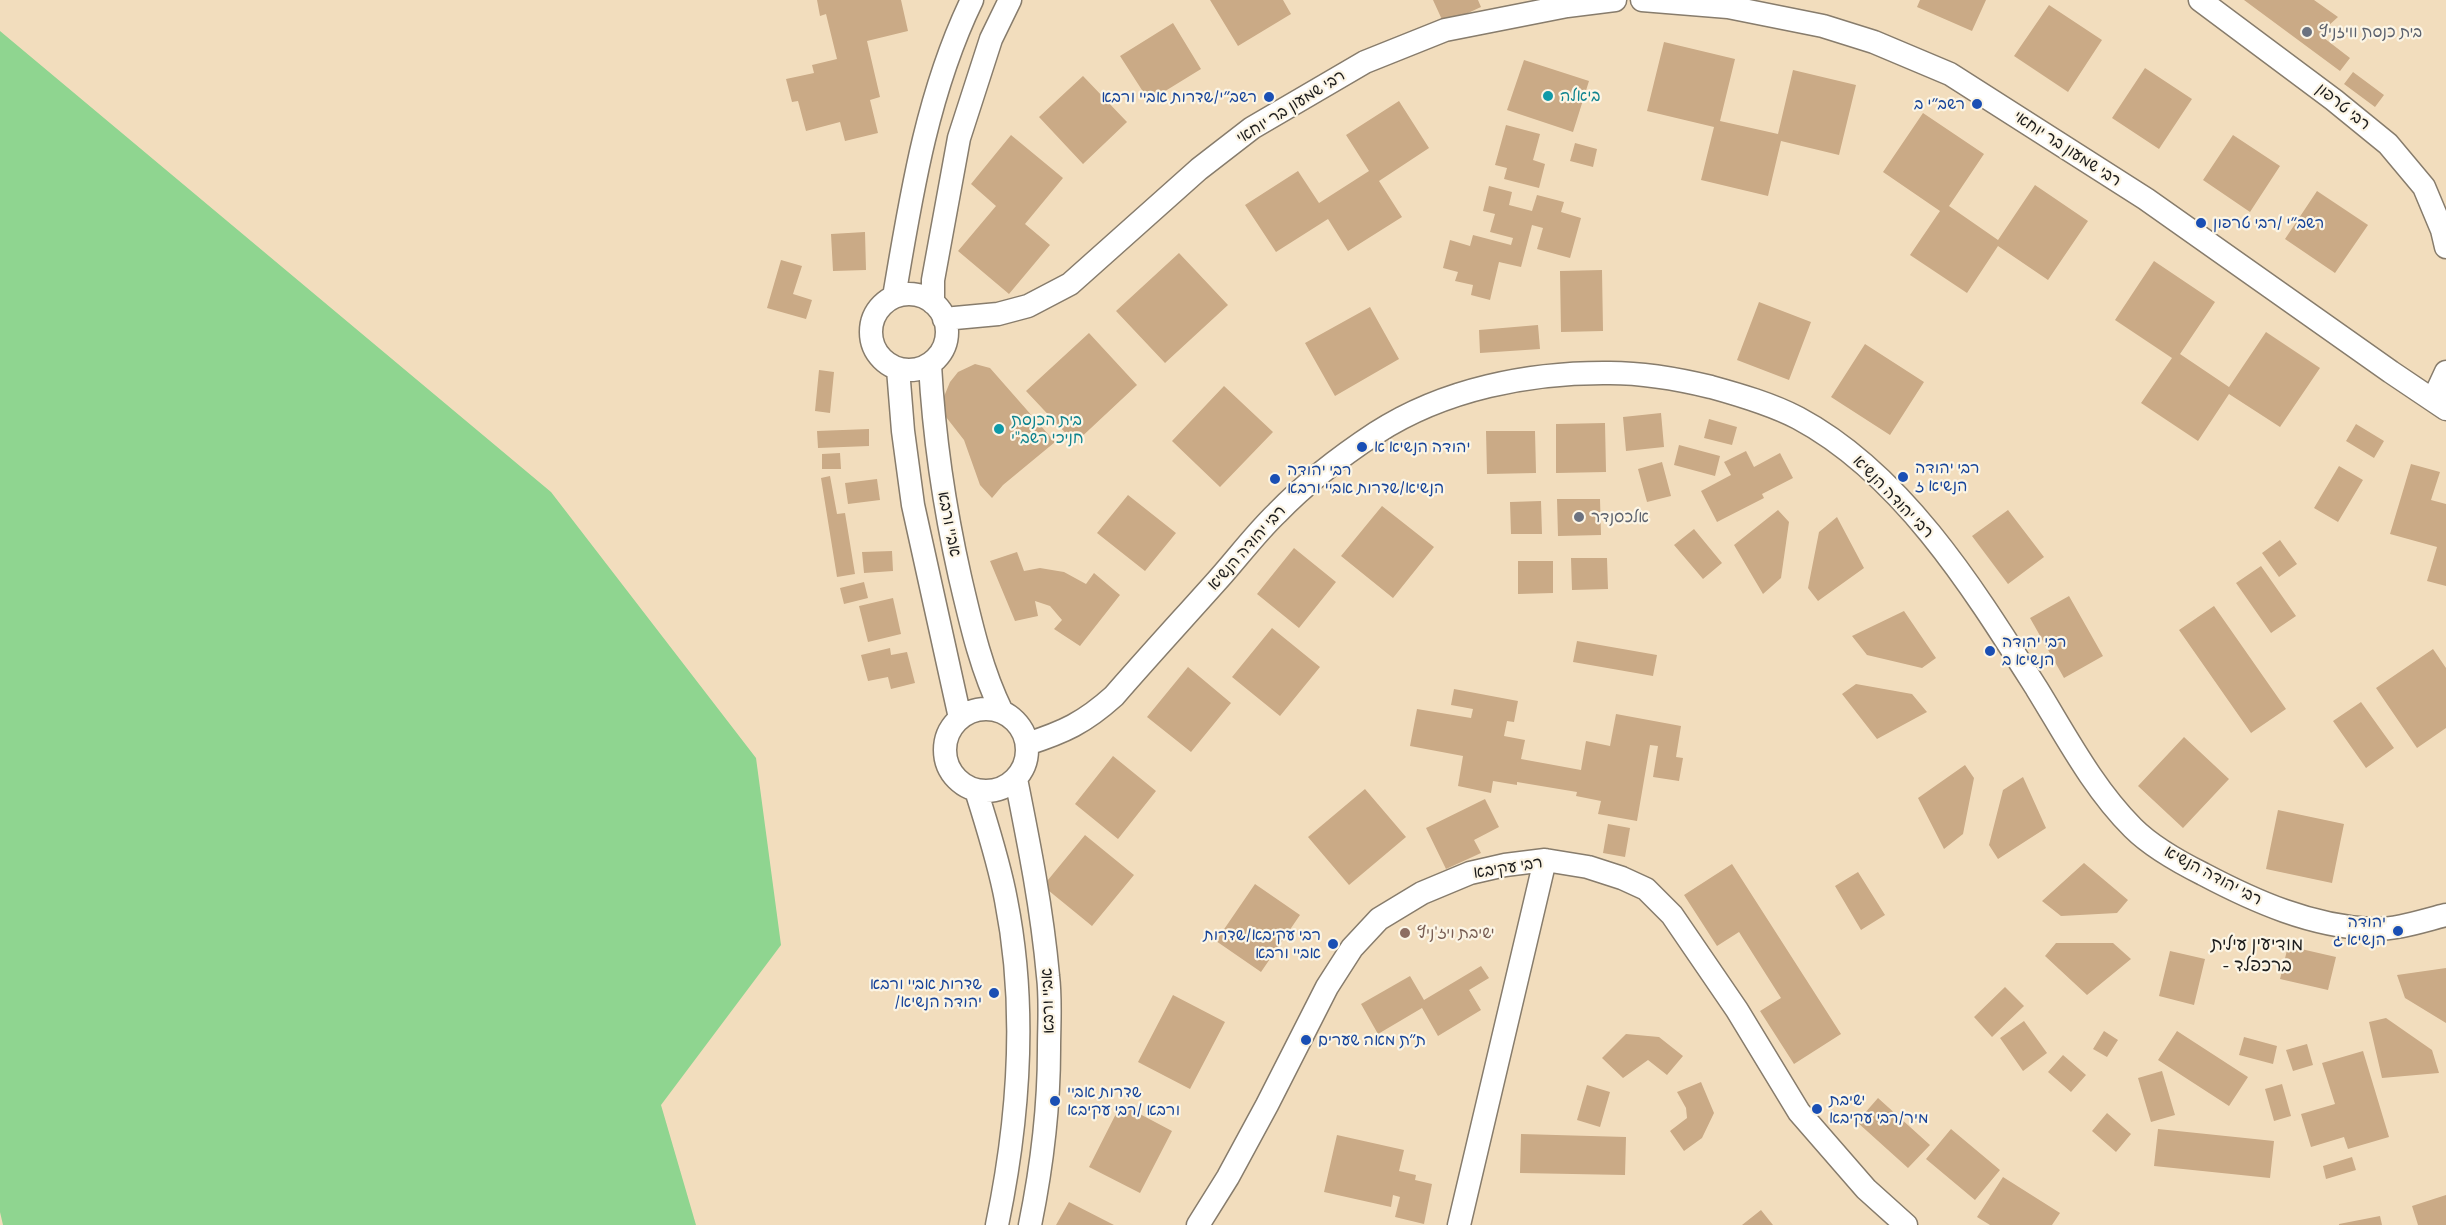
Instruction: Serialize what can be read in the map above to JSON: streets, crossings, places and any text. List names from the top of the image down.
{
  "streets": {
    "street": [
      "רבי שמעון בר יוחאי",
      "רבי טרפון",
      "רבי יהודה הנשיא",
      "אביי ורבא",
      "רבי עקיבא"
    ]
  },
  "crossings": [
    ["רבי שמעון בר יוחאי", "אביי ורבא"],
    ["רבי יהודה הנשיא", "אביי ורבא"]
  ],
  "districts": ["מודיעין עילית - ברכפלד"],
  "places": [
    "בית כנסת וויזניץ",
    "ביאלה",
    "רשב״י/שדרות אביי ורבא",
    "רשב״י ב",
    "רשב״י /רבי טרפון",
    "בית הכנסת חניכי רשב\"י",
    "יהודה הנשיא א",
    "רבי יהודה הנשיא ז",
    "רבי יהודה הנשיא/שדרות אביי ורבא",
    "אלכסנדר",
    "רבי יהודה הנשיא ב",
    "יהודה הנשיא ג",
    "ישיבת ויז'ניץ",
    "רבי עקיבא/שדרות אביי ורבא",
    "שדרות אביי ורבא /יהודה הנשיא",
    "ת״ת מאה שערים",
    "שדרות אביי ורבא /רבי עקיבא",
    "ישיבת מיר/רבי עקיבא"
  ]
}
